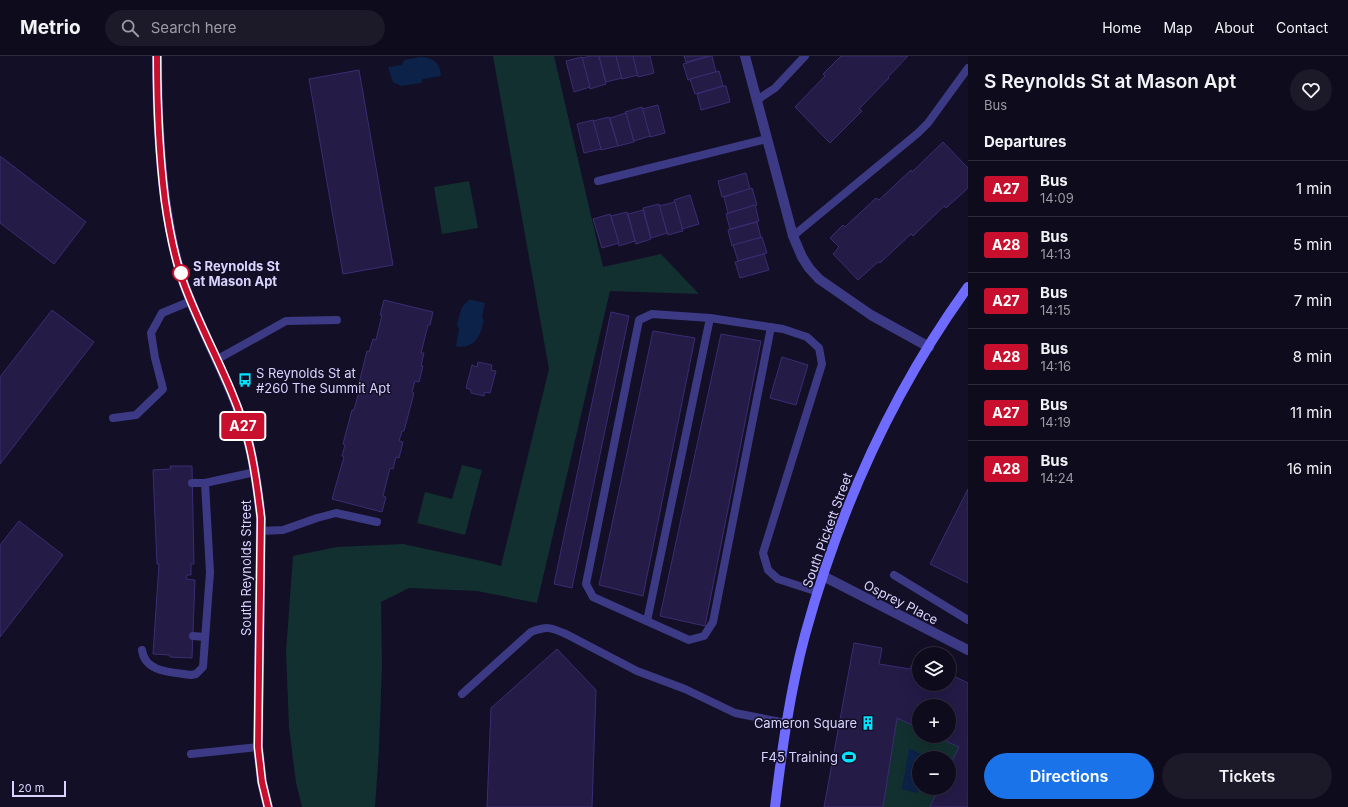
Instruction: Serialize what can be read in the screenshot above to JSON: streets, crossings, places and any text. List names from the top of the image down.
{
  "streets": {
    "main road": ["South Pickett Street"],
    "street": ["South Reynolds Street", "Osprey Place"]
  },
  "crossings": [
    ["South Pickett Street", "Osprey Place"]
  ],
  "places": {
    "other": ["S Reynolds St at Mason Apt"],
    "bus stop": ["S Reynolds St at #260 The Summit Apt"],
    "building": ["Cameron Square"],
    "sports": ["F45 Training"]
  },
  "lines": ["bus line A27"],
  "scale_bar": "20 m",
  "page": {
    "header": "Metrio",
    "search": "Search here",
    "nav": [
      "Home",
      "Map",
      "About",
      "Contact"
    ],
    "on_map": "A27",
    "heading": [
      ["S Reynolds St at Mason Apt", "Bus"],
      "Departures"
    ],
    "list": [
      {
        "mark": "A27",
        "name": "Bus",
        "note": "14:09",
        "value": "1 min"
      },
      {
        "mark": "A28",
        "name": "Bus",
        "note": "14:13",
        "value": "5 min"
      },
      {
        "mark": "A27",
        "name": "Bus",
        "note": "14:15",
        "value": "7 min"
      },
      {
        "mark": "A28",
        "name": "Bus",
        "note": "14:16",
        "value": "8 min"
      },
      {
        "mark": "A27",
        "name": "Bus",
        "note": "14:19",
        "value": "11 min"
      },
      {
        "mark": "A28",
        "name": "Bus",
        "note": "14:24",
        "value": "16 min"
      }
    ],
    "map_buttons": ["+", "−"],
    "buttons": ["Directions", "Tickets"],
    "scale": "20 m"
  }
}
